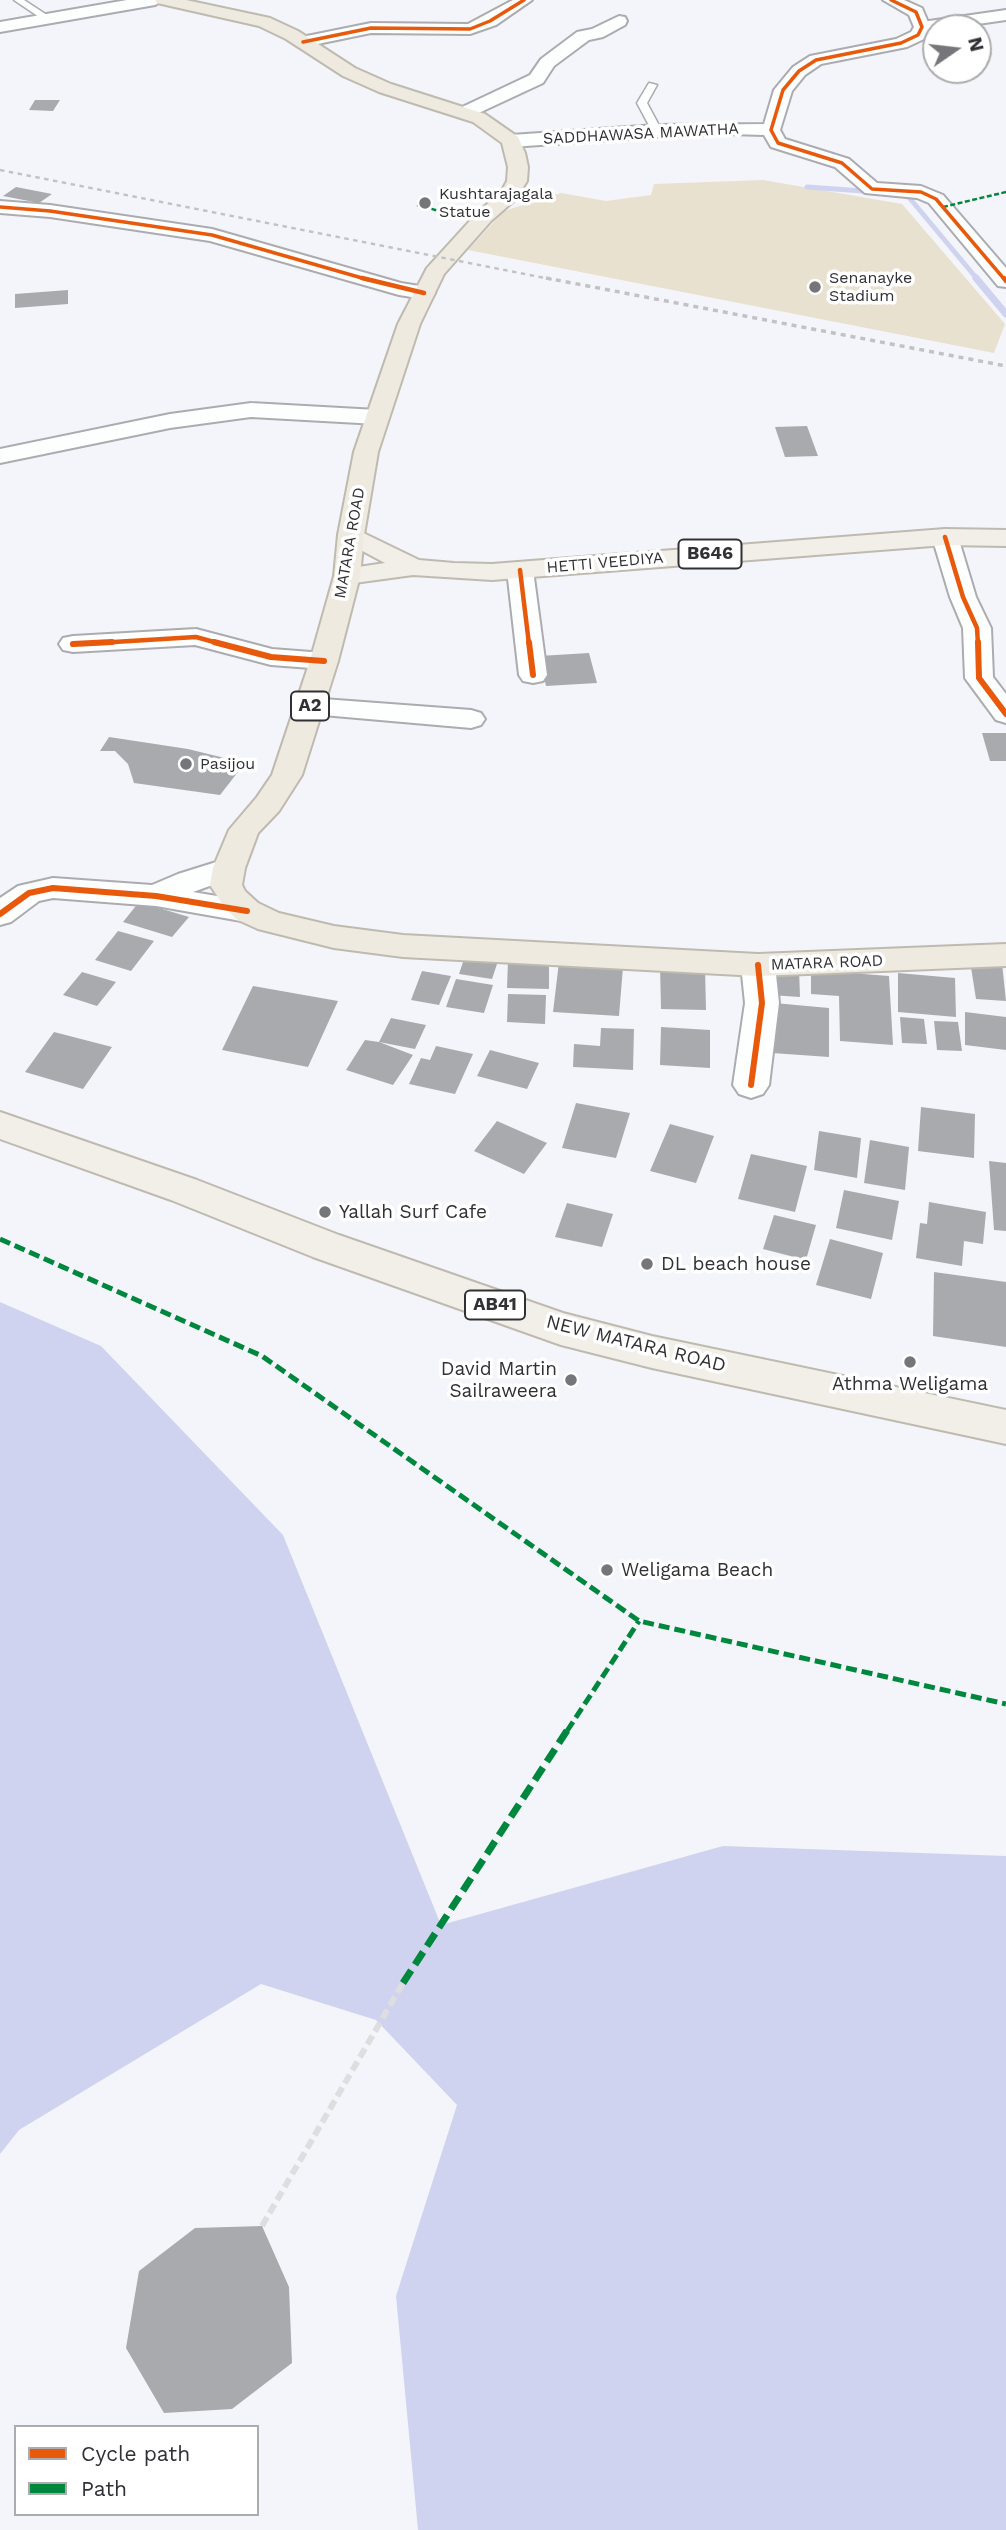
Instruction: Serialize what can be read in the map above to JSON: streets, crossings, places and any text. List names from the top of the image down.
{
  "streets": {
    "highway": ["MATARA ROAD", "A2"],
    "main road": [
      "B646",
      "HETTI VEEDIYA",
      "AB41",
      "NEW MATARA ROAD"
    ],
    "street": ["SADDHAWASA MAWATHA"]
  },
  "crossings": [
    ["SADDHAWASA MAWATHA", "MATARA ROAD"],
    ["MATARA ROAD", "HETTI VEEDIYA"]
  ],
  "places": [
    "Kushtarajagala Statue",
    "Senanayke Stadium",
    "Pasijou",
    "Yallah Surf Cafe",
    "DL beach house",
    "Athma Weligama",
    "David Martin Sailraweera",
    "Weligama Beach"
  ],
  "legend": ["Cycle path", "Path"],
  "north": "right"
}
